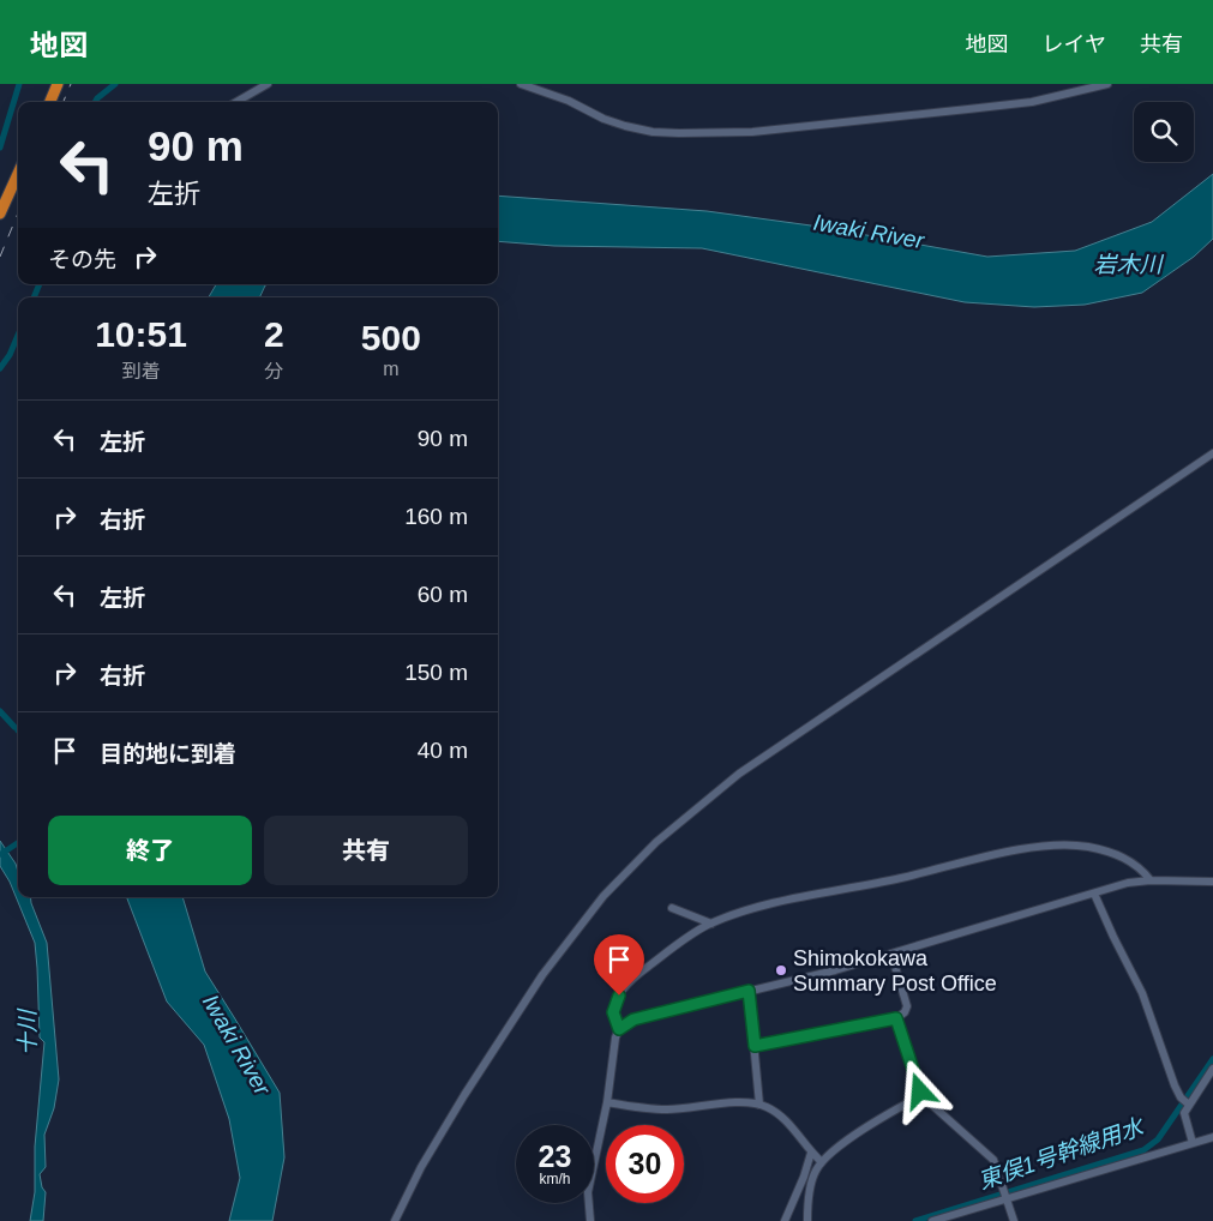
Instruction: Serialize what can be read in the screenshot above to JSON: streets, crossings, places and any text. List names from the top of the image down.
{
  "water": [
    "Iwaki River",
    "岩木川",
    "十川",
    "東俣1号幹線用水"
  ],
  "places": ["Shimokokawa Summary Post Office"],
  "page": {
    "header": "地図",
    "nav": ["地図", "レイヤ", "共有"],
    "turn": ["90 m", "左折"],
    "then": "その先",
    "eta": [
      "10:51",
      "到着",
      "2",
      "分",
      "500",
      "m"
    ],
    "list": [
      {
        "name": "左折",
        "value": "90 m"
      },
      {
        "name": "右折",
        "value": "160 m"
      },
      {
        "name": "左折",
        "value": "60 m"
      },
      {
        "name": "右折",
        "value": "150 m"
      },
      {
        "name": "目的地に到着",
        "value": "40 m"
      }
    ],
    "buttons": ["終了", "共有"],
    "speed": "23 km/h",
    "limit": "30"
  }
}
